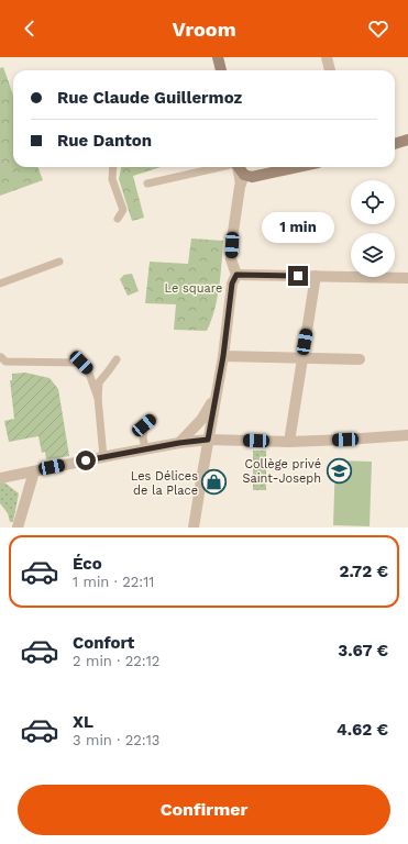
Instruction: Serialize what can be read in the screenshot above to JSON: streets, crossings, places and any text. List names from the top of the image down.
{
  "parks": ["Le square"],
  "places": {
    "school or university": ["Collège privé Saint-Joseph"],
    "shop": ["Les Délices de la Place"]
  },
  "page": {
    "header": "Vroom",
    "banner": ["Rue Claude Guillermoz", "Rue Danton"],
    "bubble": "1 min",
    "list": [
      {
        "name": "Éco",
        "note": "1 min · 22:11",
        "value": "2.72 €"
      },
      {
        "name": "Confort",
        "note": "2 min · 22:12",
        "value": "3.67 €"
      },
      {
        "name": "XL",
        "note": "3 min · 22:13",
        "value": "4.62 €"
      }
    ],
    "buttons": "Confirmer"
  }
}
